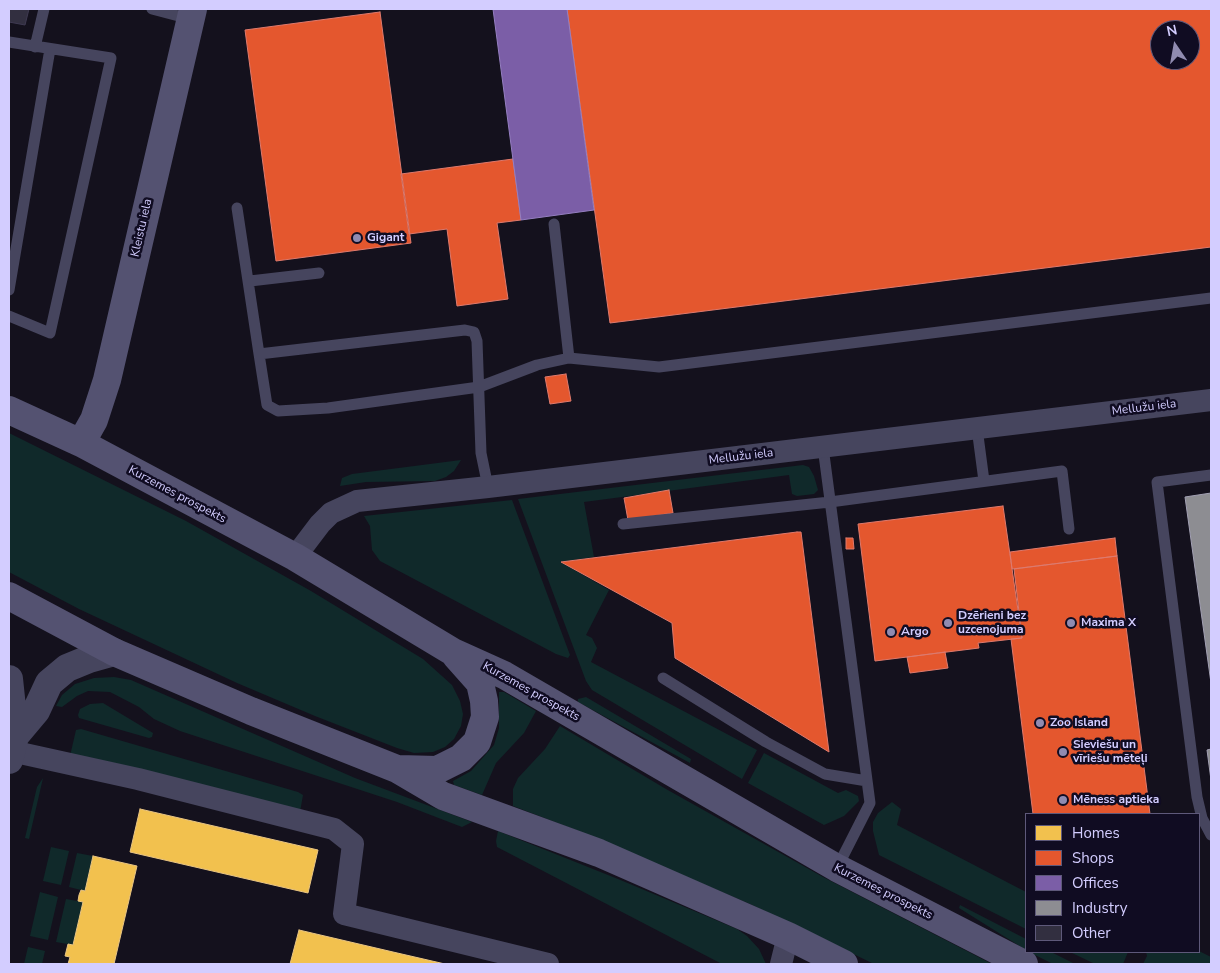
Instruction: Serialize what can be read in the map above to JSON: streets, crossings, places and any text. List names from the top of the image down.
{
  "streets": {
    "main road": ["Kleistu iela", "Kurzemes prospekts"],
    "street": ["Mellužu iela"]
  },
  "crossings": [
    ["Kleistu iela", "Kurzemes prospekts"],
    ["Mellužu iela", "Kurzemes prospekts"]
  ],
  "places": [
    "Gigant",
    "Dzērieni bez uzcenojuma",
    "Maxima X",
    "Argo",
    "Zoo Island",
    "Sieviešu un vīriešu mēteļi",
    "Mēness aptieka"
  ],
  "legend": [
    "Homes",
    "Shops",
    "Offices",
    "Industry",
    "Other"
  ],
  "north": "top"
}
